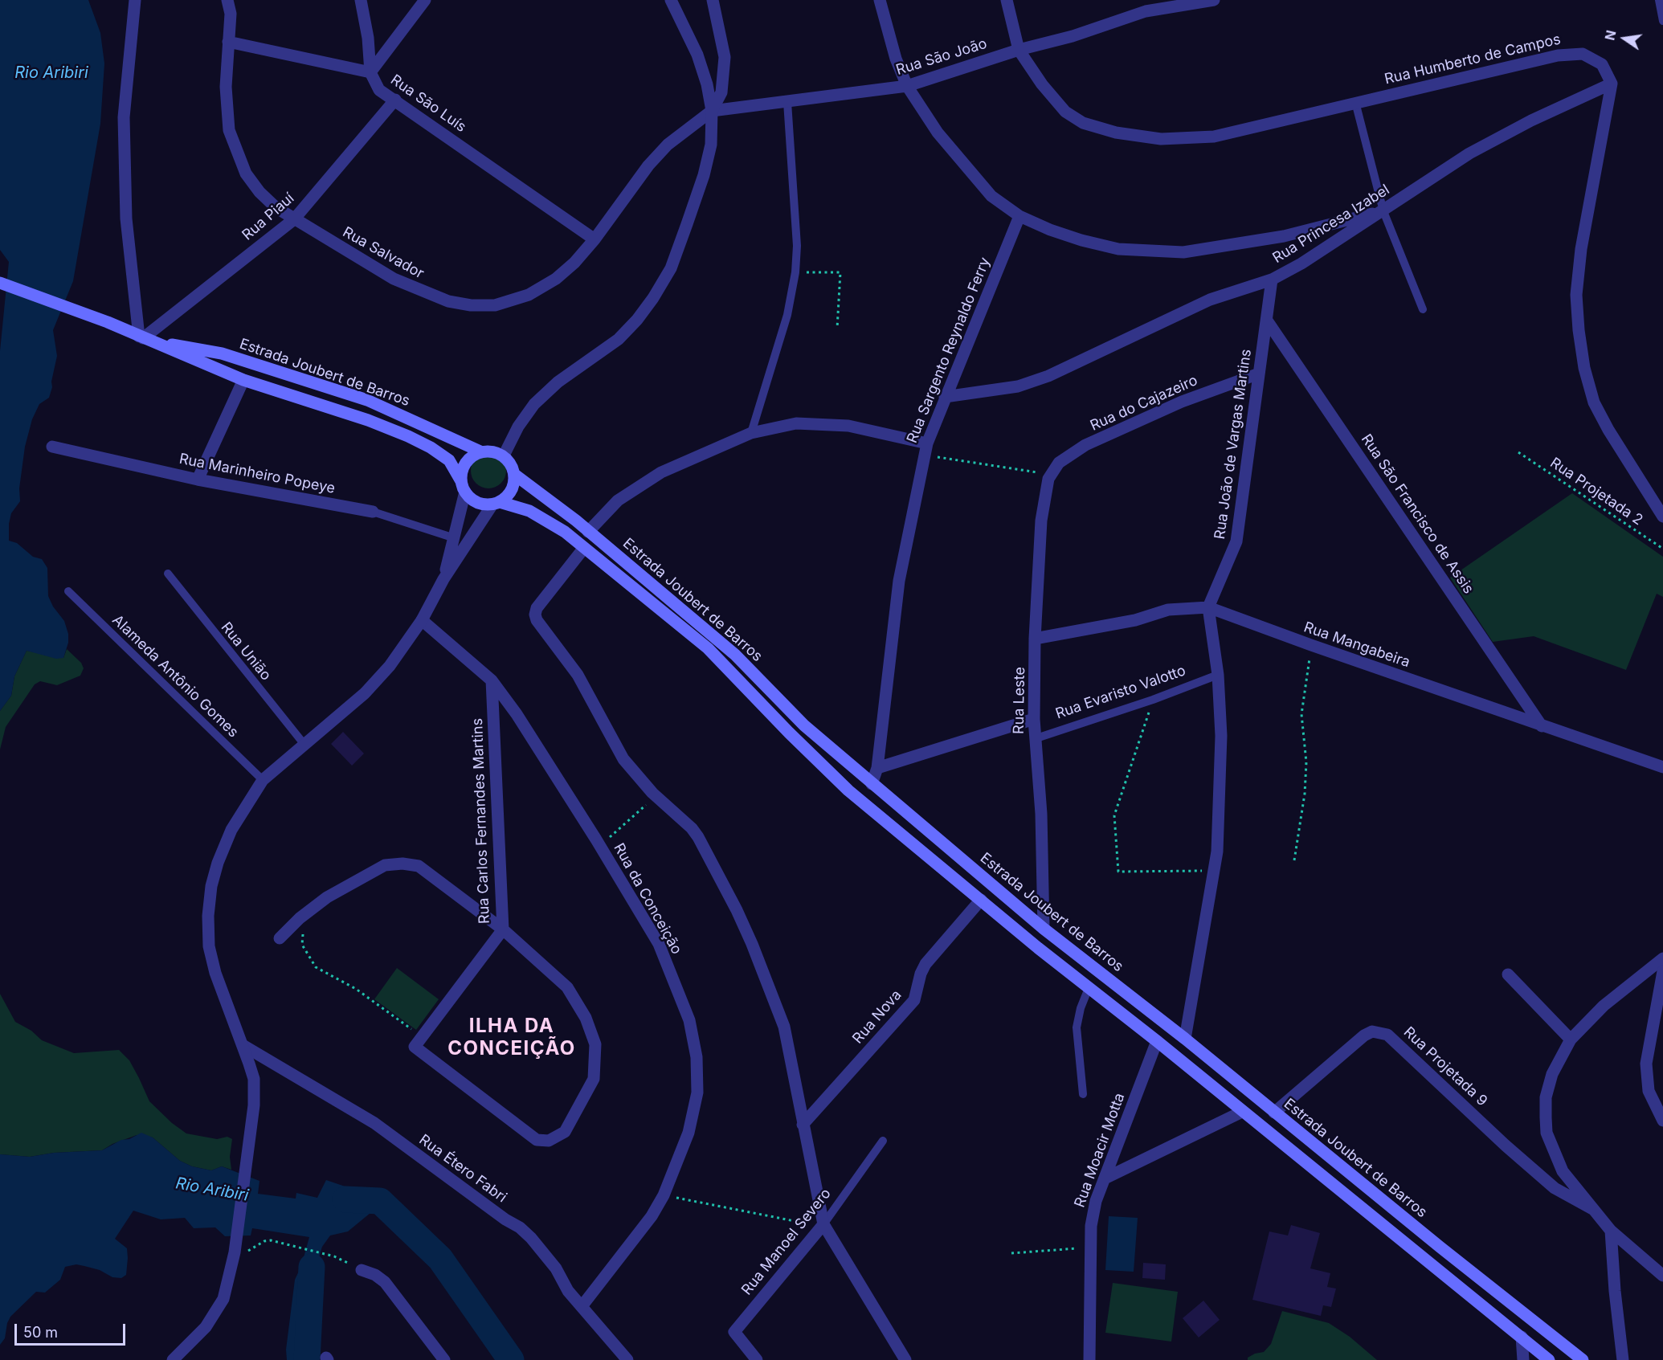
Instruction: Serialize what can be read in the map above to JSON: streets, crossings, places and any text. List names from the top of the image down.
{
  "streets": {
    "main road": ["Estrada Joubert de Barros"],
    "street": [
      "Rua São João",
      "Rua Humberto de Campos",
      "Rua São Luís",
      "Rua Piauí",
      "Rua Princesa Izabel",
      "Rua Salvador",
      "Rua Sargento Reynaldo Ferry",
      "Rua do Cajazeiro",
      "Rua João de Vargas Martins",
      "Rua Marinheiro Popeye",
      "Rua São Francisco de Assis",
      "Rua Mangabeira",
      "Rua Leste",
      "Rua Carlos Fernandes Martins",
      "Rua da Conceição",
      "Rua Nova",
      "Rua Projetada 9",
      "Rua Moacir Motta",
      "Rua Étero Fabri",
      "Rua Manoel Severo"
    ],
    "lane": ["Rua União", "Alameda Antônio Gomes", "Rua Evaristo Valotto"],
    "path": ["Rua Projetada 2"]
  },
  "crossings": [
    ["Rua São João", "Rua Humberto de Campos"],
    ["Rua São João", "Rua Salvador"],
    ["Rua Humberto de Campos", "Rua Princesa Izabel"],
    ["Rua São Luís", "Rua Piauí"],
    ["Rua São Luís", "Rua Salvador"],
    ["Rua Piauí", "Rua Salvador"],
    ["Rua Piauí", "Estrada Joubert de Barros"],
    ["Rua Princesa Izabel", "Rua Sargento Reynaldo Ferry"],
    ["Rua Princesa Izabel", "Rua João de Vargas Martins"],
    ["Rua Sargento Reynaldo Ferry", "Estrada Joubert de Barros"],
    ["Estrada Joubert de Barros", "Rua Leste"],
    ["Estrada Joubert de Barros", "Rua Nova"],
    ["Estrada Joubert de Barros", "Rua Projetada 9"],
    ["Estrada Joubert de Barros", "Rua Moacir Motta"],
    ["Rua do Cajazeiro", "Rua João de Vargas Martins"],
    ["Rua do Cajazeiro", "Rua Leste"],
    ["Rua João de Vargas Martins", "Rua São Francisco de Assis"],
    ["Rua João de Vargas Martins", "Rua Mangabeira"],
    ["Rua São Francisco de Assis", "Rua Mangabeira"],
    ["Rua Mangabeira", "Rua Leste"],
    ["Rua Evaristo Valotto", "Rua Leste"],
    ["Rua Carlos Fernandes Martins", "Rua da Conceição"],
    ["Rua da Conceição", "Rua Étero Fabri"]
  ],
  "districts": ["ILHA DA CONCEIÇÃO"],
  "water": ["Rio Aribiri"],
  "scale_bar": "50 m",
  "north": "left"
}
